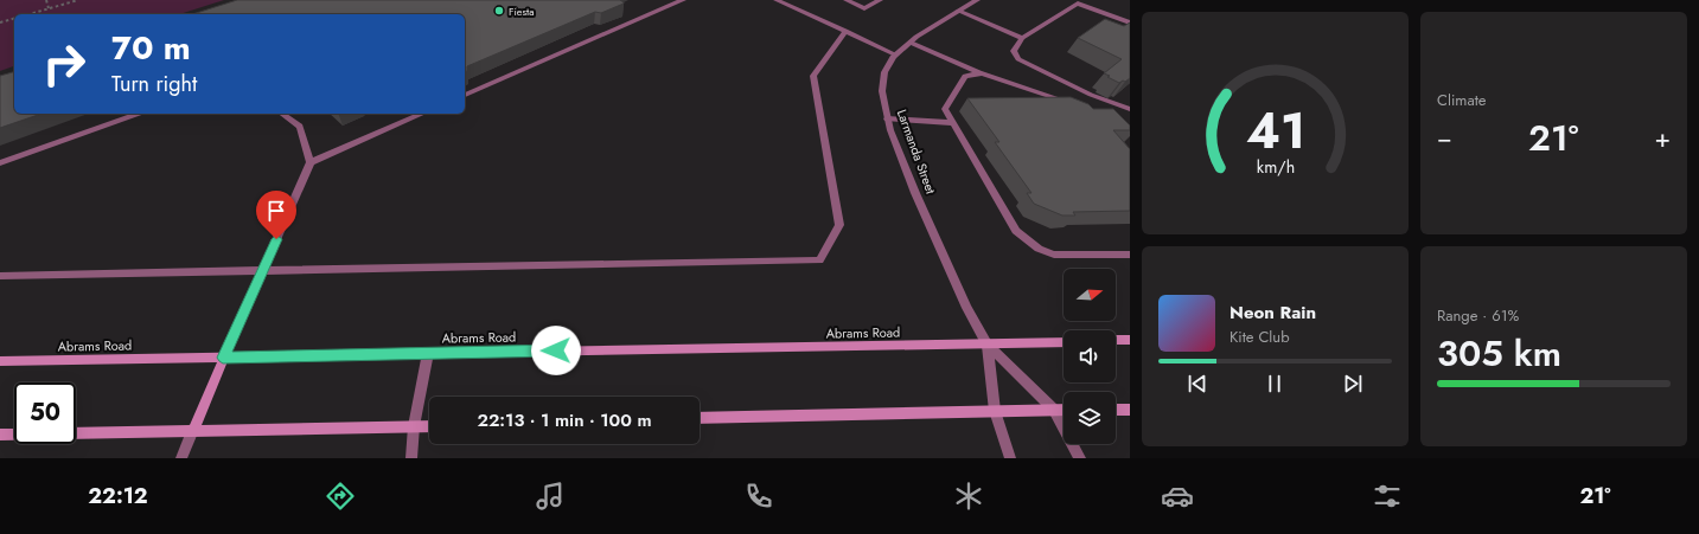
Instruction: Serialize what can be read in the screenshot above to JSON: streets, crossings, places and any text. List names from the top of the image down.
{
  "streets": {
    "main road": ["Abrams Road"],
    "street": ["Larmanda Street"]
  },
  "crossings": [
    ["Larmanda Street", "Abrams Road"]
  ],
  "places": ["Fiesta"],
  "north": "right",
  "page": {
    "tile": [
      "Climate",
      ["Range · 61%", "305 km"]
    ],
    "turn": ["70 m", "Turn right"],
    "heat": ["−", "21°", "+"],
    "song": ["Neon Rain", "Kite Club"],
    "limit": "50",
    "trip": "22:13 · 1 min · 100 m",
    "tabs": ["22:12", "21°"],
    "gauge": ["41", "km/h"]
  }
}
